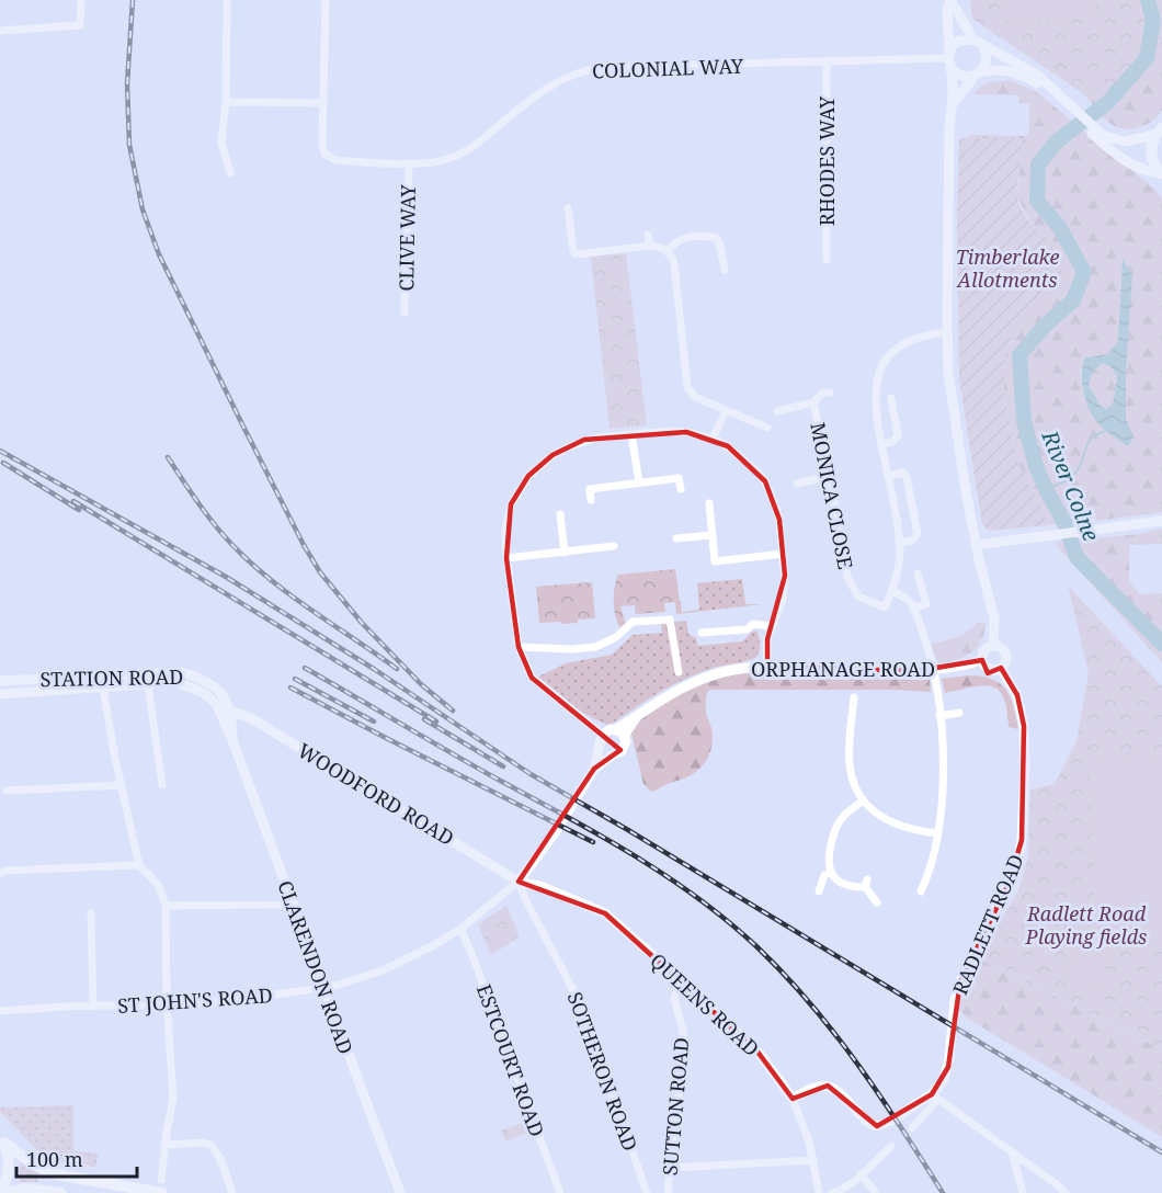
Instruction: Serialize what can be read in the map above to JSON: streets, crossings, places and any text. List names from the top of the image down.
{
  "streets": {
    "street": [
      "COLONIAL WAY",
      "RHODES WAY",
      "CLIVE WAY",
      "MONICA CLOSE",
      "ORPHANAGE ROAD",
      "STATION ROAD",
      "WOODFORD ROAD",
      "RADLETT ROAD",
      "CLARENDON ROAD",
      "ST JOHN'S ROAD",
      "QUEENS ROAD",
      "ESTCOURT ROAD",
      "SOTHERON ROAD",
      "SUTTON ROAD"
    ]
  },
  "crossings": [
    ["COLONIAL WAY", "RHODES WAY"],
    ["COLONIAL WAY", "CLIVE WAY"],
    ["ORPHANAGE ROAD", "WOODFORD ROAD"],
    ["ORPHANAGE ROAD", "RADLETT ROAD"],
    ["ORPHANAGE ROAD", "ST JOHN'S ROAD"],
    ["ORPHANAGE ROAD", "QUEENS ROAD"],
    ["ORPHANAGE ROAD", "SOTHERON ROAD"],
    ["STATION ROAD", "WOODFORD ROAD"],
    ["STATION ROAD", "CLARENDON ROAD"],
    ["WOODFORD ROAD", "ST JOHN'S ROAD"],
    ["WOODFORD ROAD", "QUEENS ROAD"],
    ["WOODFORD ROAD", "SOTHERON ROAD"],
    ["RADLETT ROAD", "QUEENS ROAD"],
    ["CLARENDON ROAD", "ST JOHN'S ROAD"],
    ["ST JOHN'S ROAD", "QUEENS ROAD"],
    ["ST JOHN'S ROAD", "ESTCOURT ROAD"],
    ["ST JOHN'S ROAD", "SOTHERON ROAD"],
    ["QUEENS ROAD", "SOTHERON ROAD"],
    ["QUEENS ROAD", "SUTTON ROAD"]
  ],
  "water": ["River Colne"],
  "parks": ["Timberlake Allotments", "Radlett Road Playing fields"],
  "scale_bar": "100 m"
}
